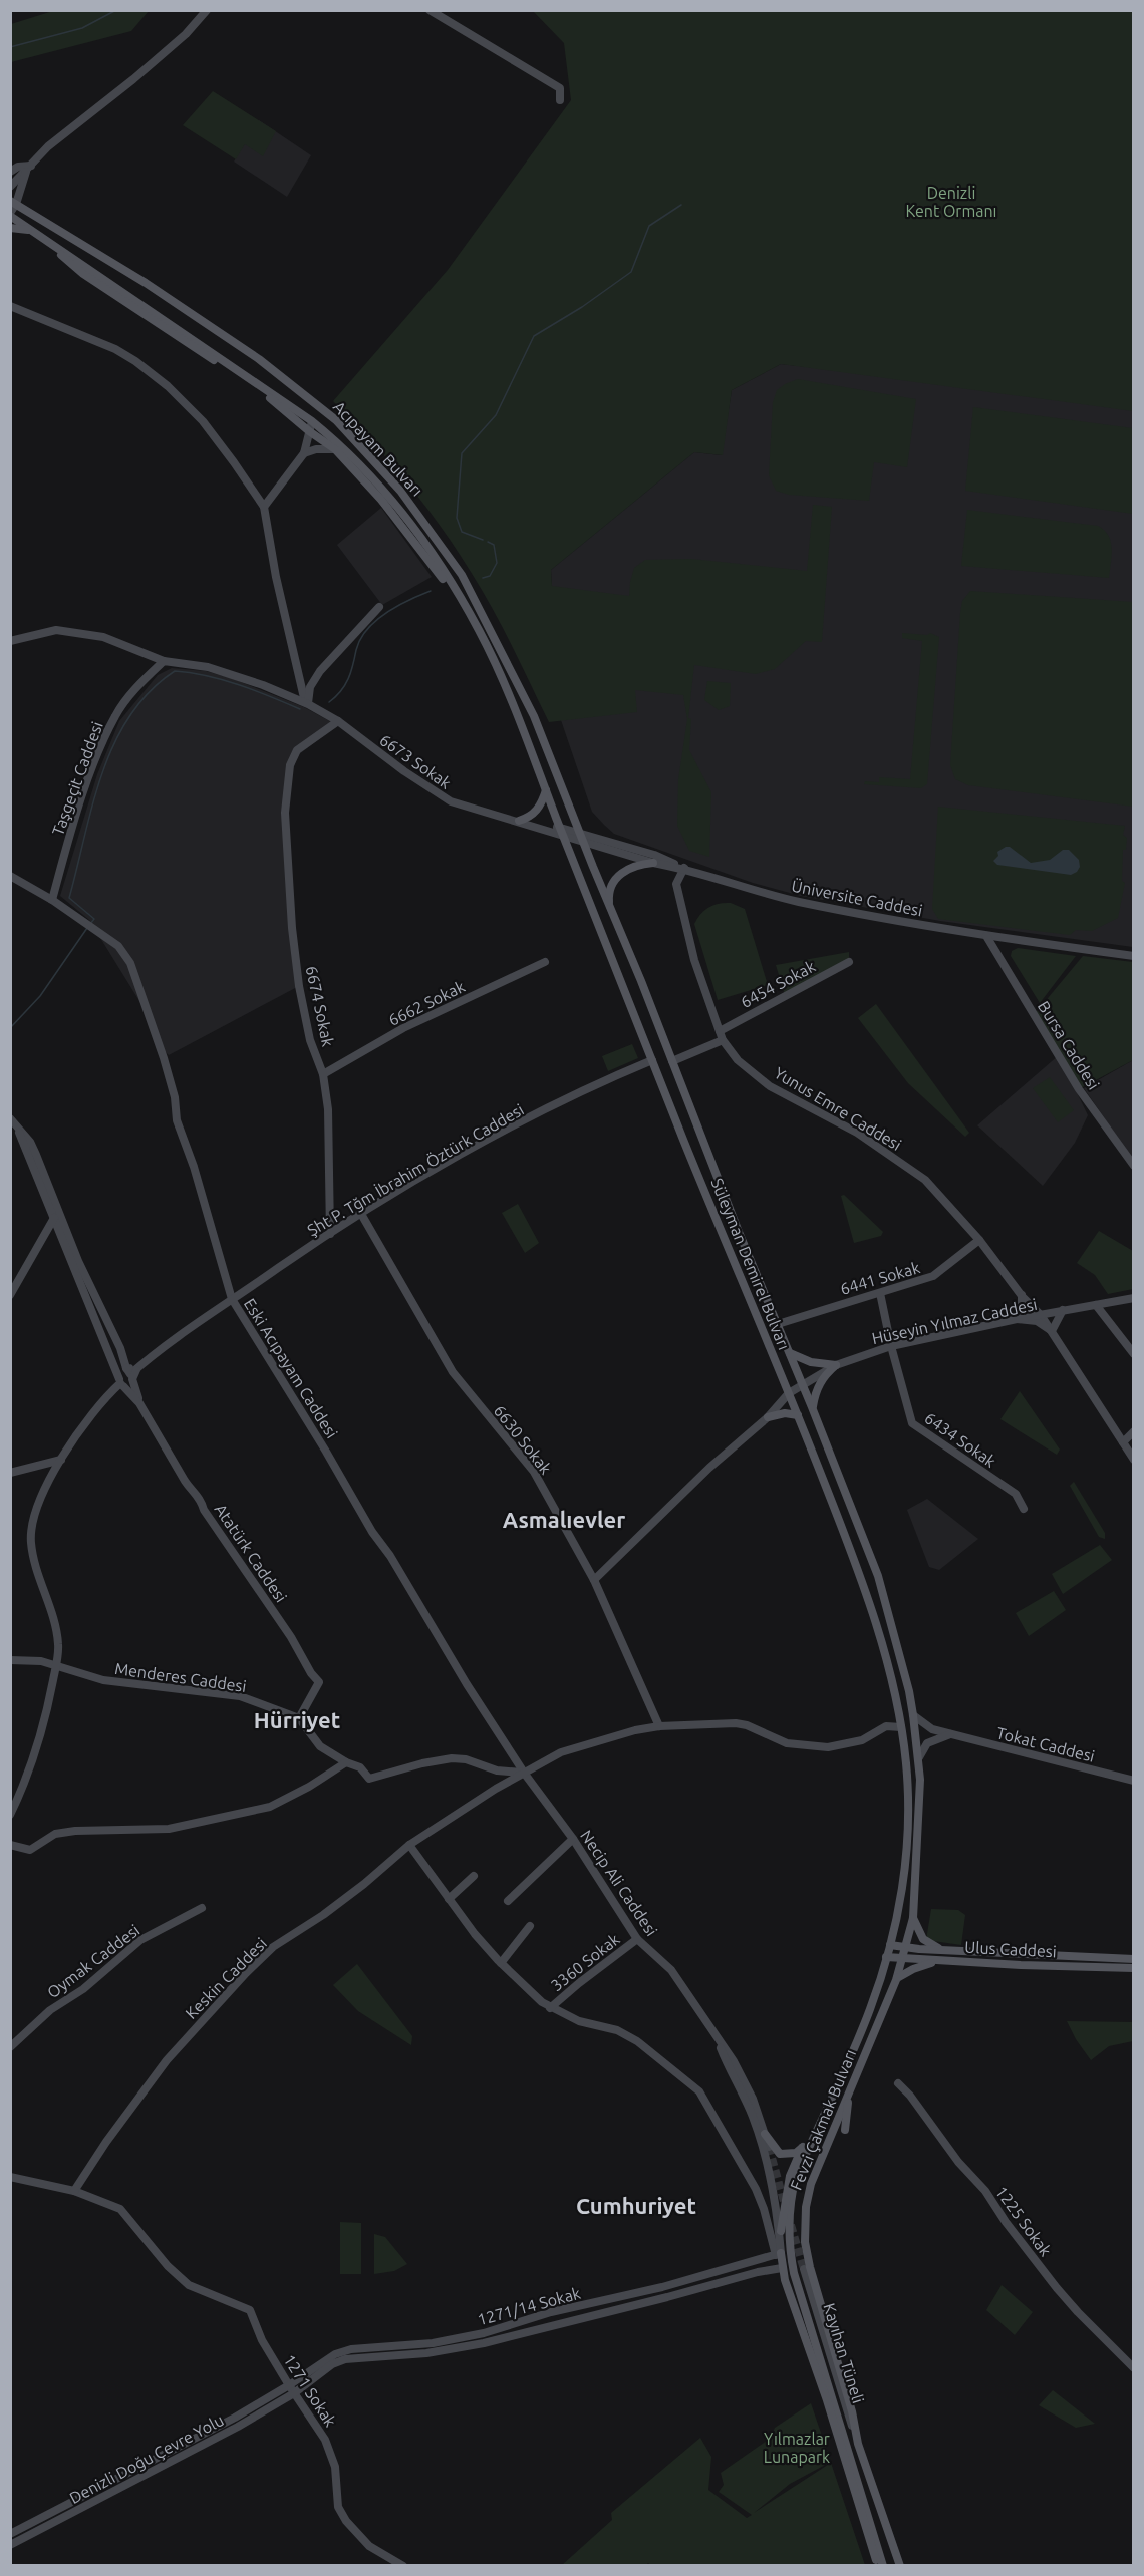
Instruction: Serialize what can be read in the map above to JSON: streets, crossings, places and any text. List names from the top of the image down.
{
  "streets": {
    "main road": [
      "Acıpayam Bulvarı",
      "Süleyman Demirel Bulvarı",
      "Ulus Caddesi",
      "Fevzi Çakmak Bulvarı"
    ],
    "street": [
      "6673 Sokak",
      "Taşgeçit Caddesi",
      "Üniversite Caddesi",
      "6454 Sokak",
      "6662 Sokak",
      "6674 Sokak",
      "Bursa Caddesi",
      "Yunus Emre Caddesi",
      "Şht P. Tğm İbrahim Öztürk Caddesi",
      "6441 Sokak",
      "Hüseyin Yılmaz Caddesi",
      "Eski Acıpayam Caddesi",
      "6630 Sokak",
      "6434 Sokak",
      "Atatürk Caddesi",
      "Menderes Caddesi",
      "Tokat Caddesi",
      "Necip Ali Caddesi",
      "Oymak Caddesi",
      "3360 Sokak",
      "Keskin Caddesi",
      "1225 Sokak",
      "1271/14 Sokak",
      "Kayıhan Tüneli",
      "1271 Sokak",
      "Denizli Doğu Çevre Yolu"
    ]
  },
  "crossings": [
    ["Acıpayam Bulvarı", "6673 Sokak"],
    ["Acıpayam Bulvarı", "Üniversite Caddesi"],
    ["Acıpayam Bulvarı", "Süleyman Demirel Bulvarı"],
    ["6673 Sokak", "Taşgeçit Caddesi"],
    ["6673 Sokak", "Üniversite Caddesi"],
    ["6673 Sokak", "6674 Sokak"],
    ["6673 Sokak", "Süleyman Demirel Bulvarı"],
    ["Taşgeçit Caddesi", "Eski Acıpayam Caddesi"],
    ["Üniversite Caddesi", "Bursa Caddesi"],
    ["Üniversite Caddesi", "Yunus Emre Caddesi"],
    ["Üniversite Caddesi", "Süleyman Demirel Bulvarı"],
    ["6454 Sokak", "Yunus Emre Caddesi"],
    ["6662 Sokak", "6674 Sokak"],
    ["6674 Sokak", "Şht P. Tğm İbrahim Öztürk Caddesi"],
    ["Yunus Emre Caddesi", "6441 Sokak"],
    ["Yunus Emre Caddesi", "Hüseyin Yılmaz Caddesi"],
    ["Şht P. Tğm İbrahim Öztürk Caddesi", "Süleyman Demirel Bulvarı"],
    ["Şht P. Tğm İbrahim Öztürk Caddesi", "Eski Acıpayam Caddesi"],
    ["Şht P. Tğm İbrahim Öztürk Caddesi", "6630 Sokak"],
    ["Süleyman Demirel Bulvarı", "6441 Sokak"],
    ["Süleyman Demirel Bulvarı", "Hüseyin Yılmaz Caddesi"],
    ["Süleyman Demirel Bulvarı", "Tokat Caddesi"],
    ["Süleyman Demirel Bulvarı", "Keskin Caddesi"],
    ["Süleyman Demirel Bulvarı", "Fevzi Çakmak Bulvarı"],
    ["6441 Sokak", "6434 Sokak"],
    ["Hüseyin Yılmaz Caddesi", "6630 Sokak"],
    ["Hüseyin Yılmaz Caddesi", "6434 Sokak"],
    ["Eski Acıpayam Caddesi", "Necip Ali Caddesi"],
    ["Eski Acıpayam Caddesi", "Keskin Caddesi"],
    ["6630 Sokak", "Keskin Caddesi"],
    ["Atatürk Caddesi", "Menderes Caddesi"],
    ["Tokat Caddesi", "Fevzi Çakmak Bulvarı"],
    ["Necip Ali Caddesi", "3360 Sokak"],
    ["Necip Ali Caddesi", "1271/14 Sokak"],
    ["Ulus Caddesi", "Fevzi Çakmak Bulvarı"],
    ["Keskin Caddesi", "Fevzi Çakmak Bulvarı"],
    ["Keskin Caddesi", "1271 Sokak"],
    ["Fevzi Çakmak Bulvarı", "Kayıhan Tüneli"],
    ["1271/14 Sokak", "1271 Sokak"],
    ["1271/14 Sokak", "Denizli Doğu Çevre Yolu"],
    ["1271 Sokak", "Denizli Doğu Çevre Yolu"]
  ],
  "districts": ["Asmalıevler", "Hürriyet", "Cumhuriyet"],
  "parks": ["Denizli Kent Ormanı", "Yılmazlar Lunapark"]
}
